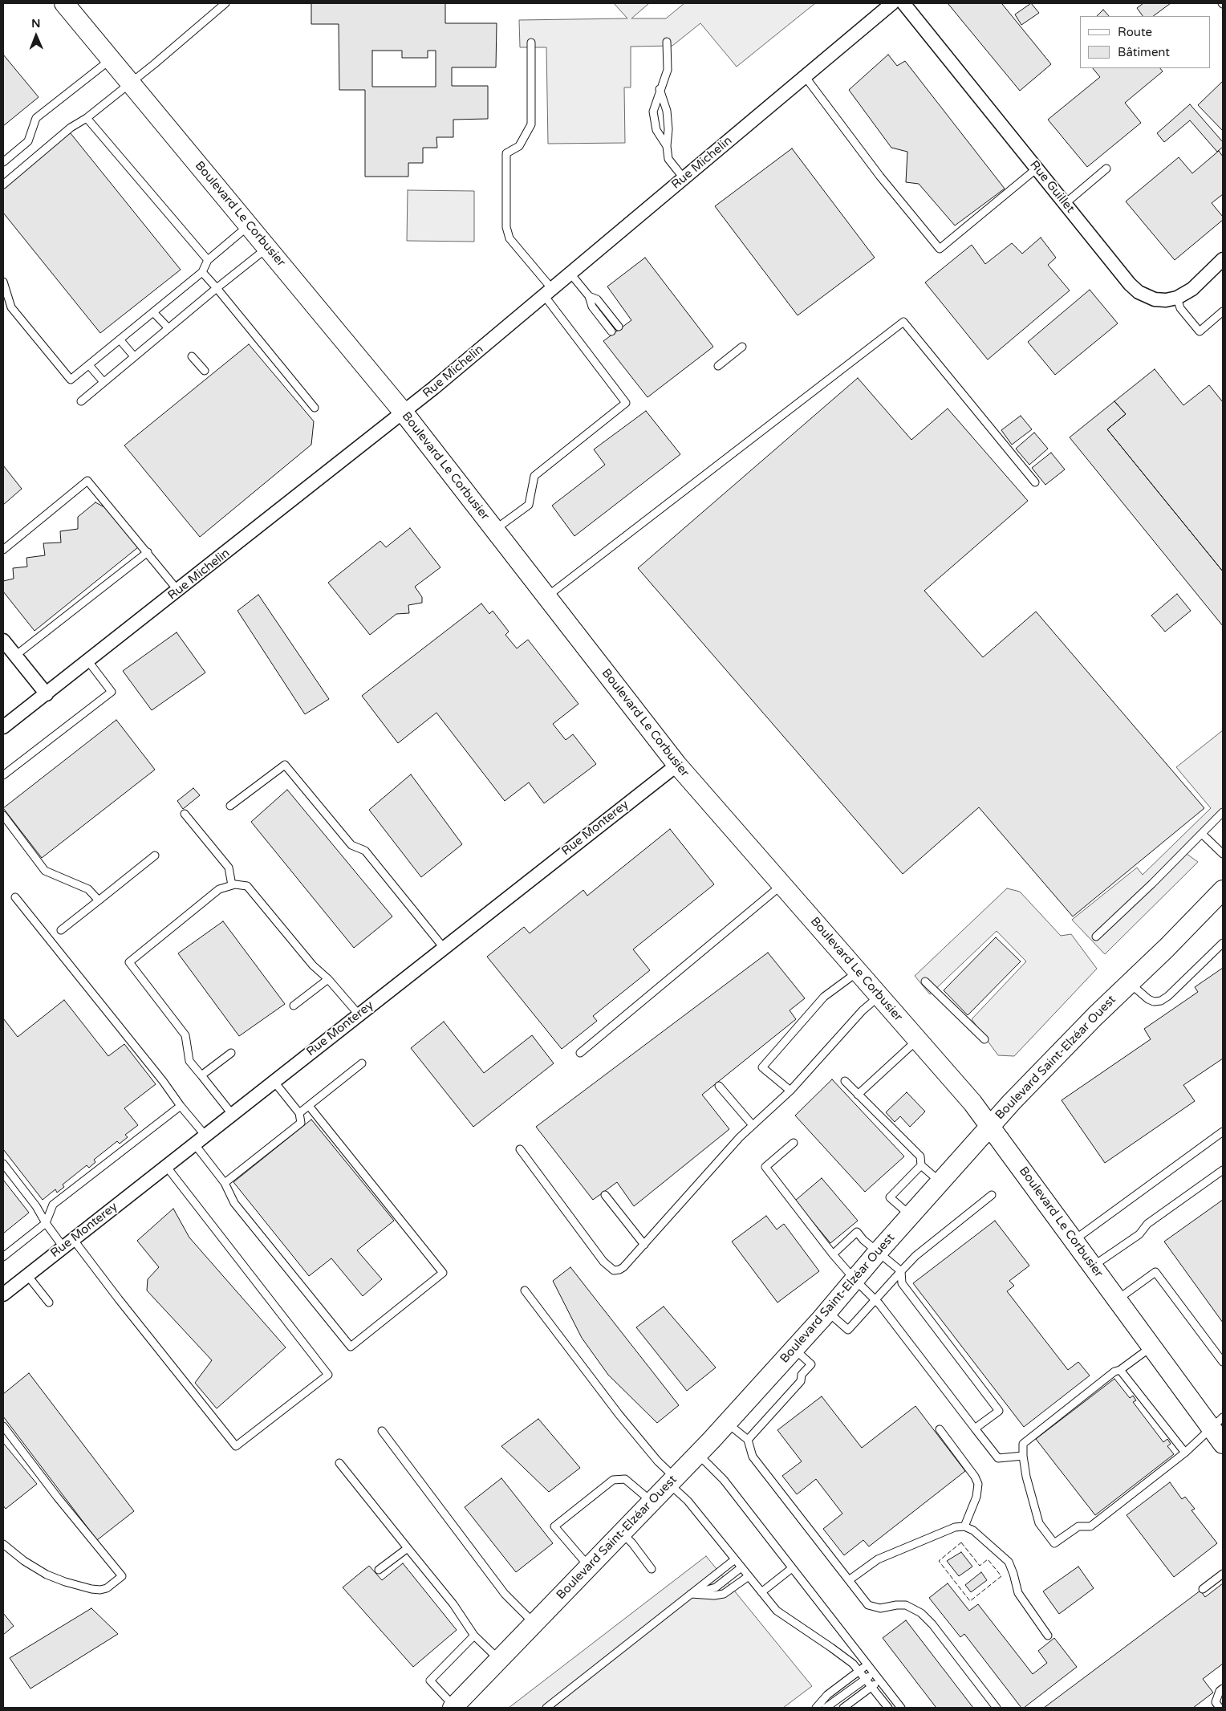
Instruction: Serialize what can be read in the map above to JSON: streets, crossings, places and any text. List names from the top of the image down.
{
  "streets": {
    "street": [
      "Rue Michelin",
      "Rue Guillet",
      "Boulevard Le Corbusier",
      "Rue Monterey",
      "Boulevard Saint-Elzéar Ouest"
    ]
  },
  "crossings": [
    ["Rue Michelin", "Boulevard Le Corbusier"],
    ["Boulevard Le Corbusier", "Rue Monterey"],
    ["Boulevard Le Corbusier", "Boulevard Saint-Elzéar Ouest"]
  ],
  "legend": ["Route", "Bâtiment"],
  "north": "top"
}
